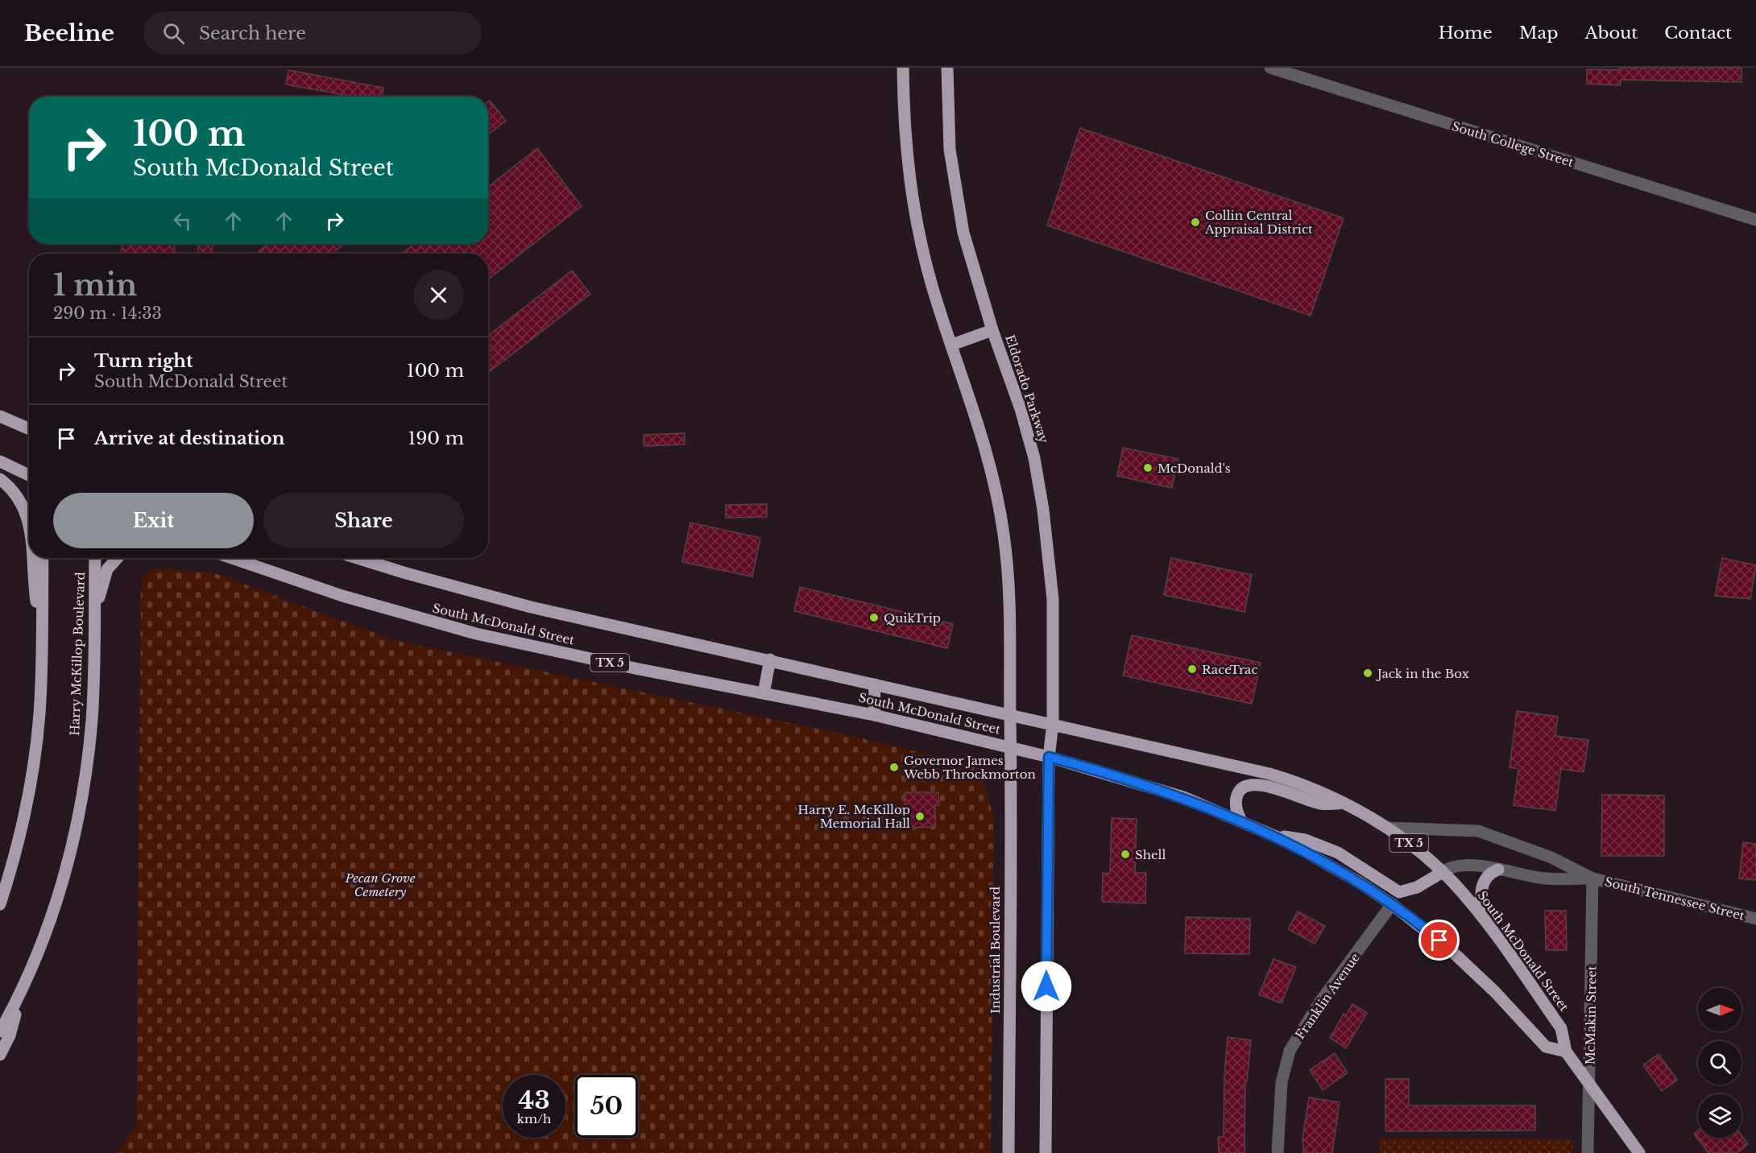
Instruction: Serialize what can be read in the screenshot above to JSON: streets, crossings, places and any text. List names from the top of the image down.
{
  "streets": {
    "main road": [
      "Eldorado Parkway",
      "South McDonald Street",
      "Harry McKillop Boulevard",
      "TX 5",
      "Industrial Boulevard"
    ],
    "street": [
      "South College Street",
      "South Tennessee Street",
      "Franklin Avenue",
      "McMakin Street"
    ]
  },
  "crossings": [
    ["Eldorado Parkway", "South McDonald Street"],
    ["South McDonald Street", "South Tennessee Street"],
    ["South McDonald Street", "Industrial Boulevard"],
    ["South McDonald Street", "Franklin Avenue"],
    ["South McDonald Street", "McMakin Street"],
    ["South Tennessee Street", "McMakin Street"]
  ],
  "parks": ["Pecan Grove Cemetery"],
  "places": [
    "Collin Central Appraisal District",
    "McDonald's",
    "QuikTrip",
    "RaceTrac",
    "Jack in the Box",
    "Governor James Webb Throckmorton",
    "Harry E. McKillop Memorial Hall",
    "Shell"
  ],
  "north": "right",
  "page": {
    "header": "Beeline",
    "search": "Search here",
    "nav": [
      "Home",
      "Map",
      "About",
      "Contact"
    ],
    "turn": ["100 m", "South McDonald Street"],
    "heading": ["1 min", "290 m · 14:33"],
    "list": [
      {
        "name": "Turn right",
        "note": "South McDonald Street",
        "value": "100 m"
      },
      {
        "name": "Arrive at destination",
        "value": "190 m"
      }
    ],
    "buttons": ["Exit", "Share"],
    "speed": "43 km/h",
    "limit": "50"
  }
}
